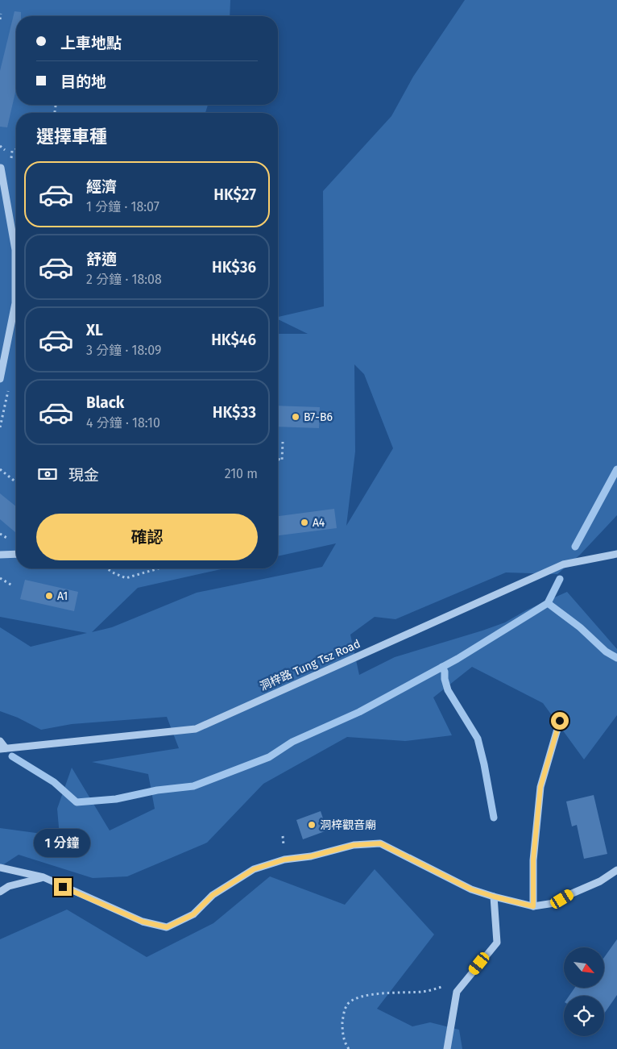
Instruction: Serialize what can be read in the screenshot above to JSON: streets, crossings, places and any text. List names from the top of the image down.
{
  "streets": {
    "street": ["洞梓路 Tung Tsz Road"]
  },
  "places": [
    "B7-B6",
    "A4",
    "A1",
    "洞梓觀音廟"
  ],
  "north": "bottom right",
  "page": {
    "banner": ["上車地點", "目的地"],
    "heading": "選擇車種",
    "list": [
      {
        "name": "經濟",
        "note": "1 分鐘 · 18:07",
        "value": "HK$27"
      },
      {
        "name": "舒適",
        "note": "2 分鐘 · 18:08",
        "value": "HK$36"
      },
      {
        "name": "XL",
        "note": "3 分鐘 · 18:09",
        "value": "HK$46"
      },
      {
        "name": "Black",
        "note": "4 分鐘 · 18:10",
        "value": "HK$33"
      }
    ],
    "pay": ["現金", "210 m"],
    "buttons": "確認",
    "bubble": "1 分鐘"
  }
}
